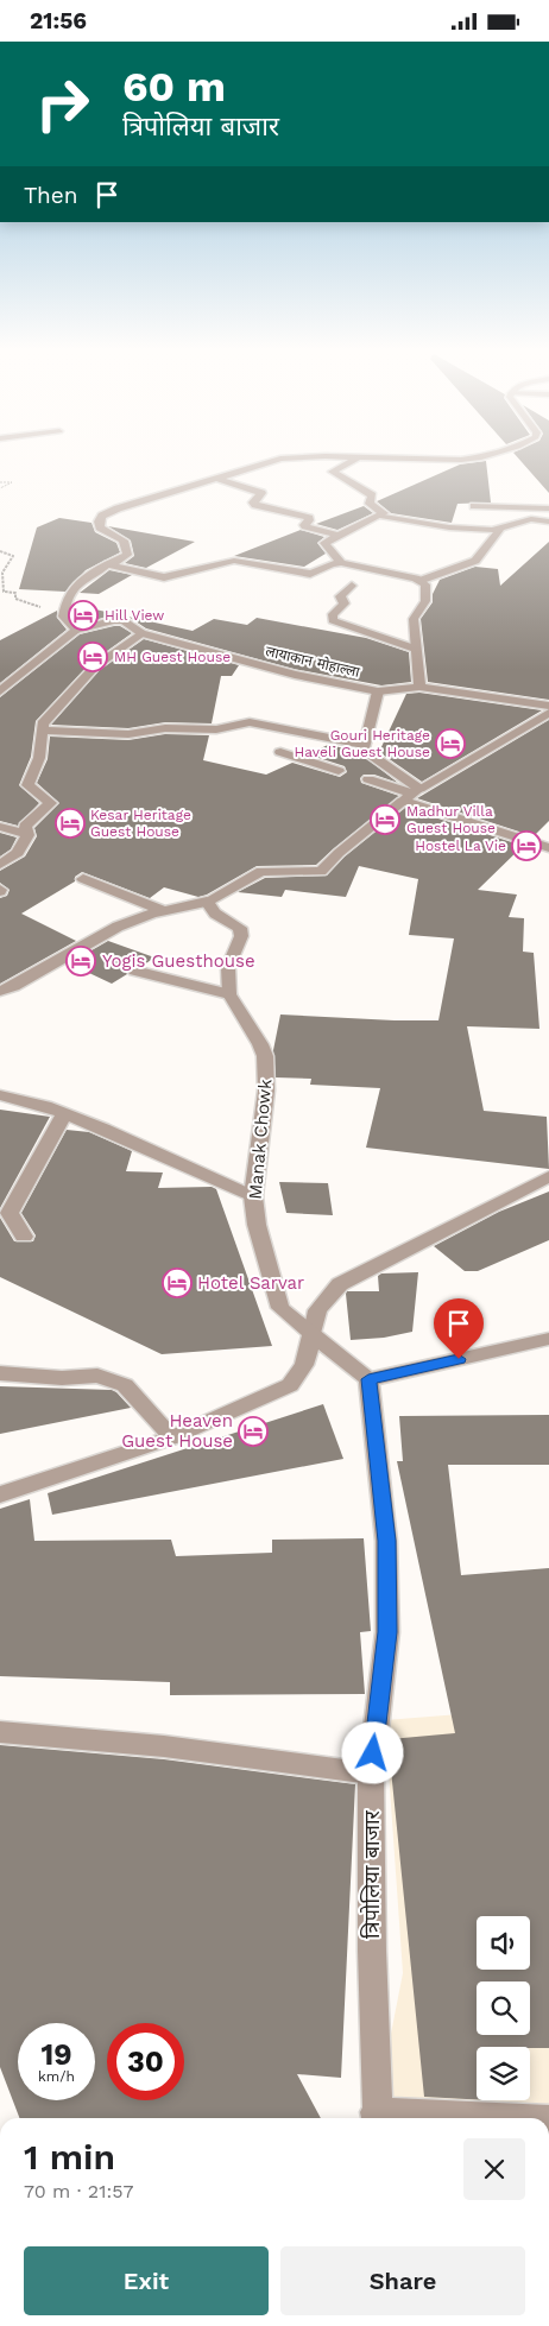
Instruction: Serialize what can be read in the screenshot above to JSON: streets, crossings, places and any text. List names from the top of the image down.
{
  "streets": {
    "street": ["लायाकान मोहाल्ला", "Manak Chowk", "त्रिपोलिया बाजार"]
  },
  "places": {
    "hotel": [
      "Hill View",
      "MH Guest House",
      "Gouri Heritage Haveli Guest House",
      "Madhur Villa Guest House",
      "Kesar Heritage Guest House",
      "Hostel La Vie",
      "Yogis Guesthouse",
      "Hotel Sarvar",
      "Heaven Guest House"
    ]
  },
  "page": {
    "status": "21:56",
    "turn": ["60 m", "त्रिपोलिया बाजार"],
    "then": "Then",
    "speed": "19 km/h",
    "limit": "30",
    "heading": ["1 min", "70 m · 21:57"],
    "buttons": ["Exit", "Share"]
  }
}
